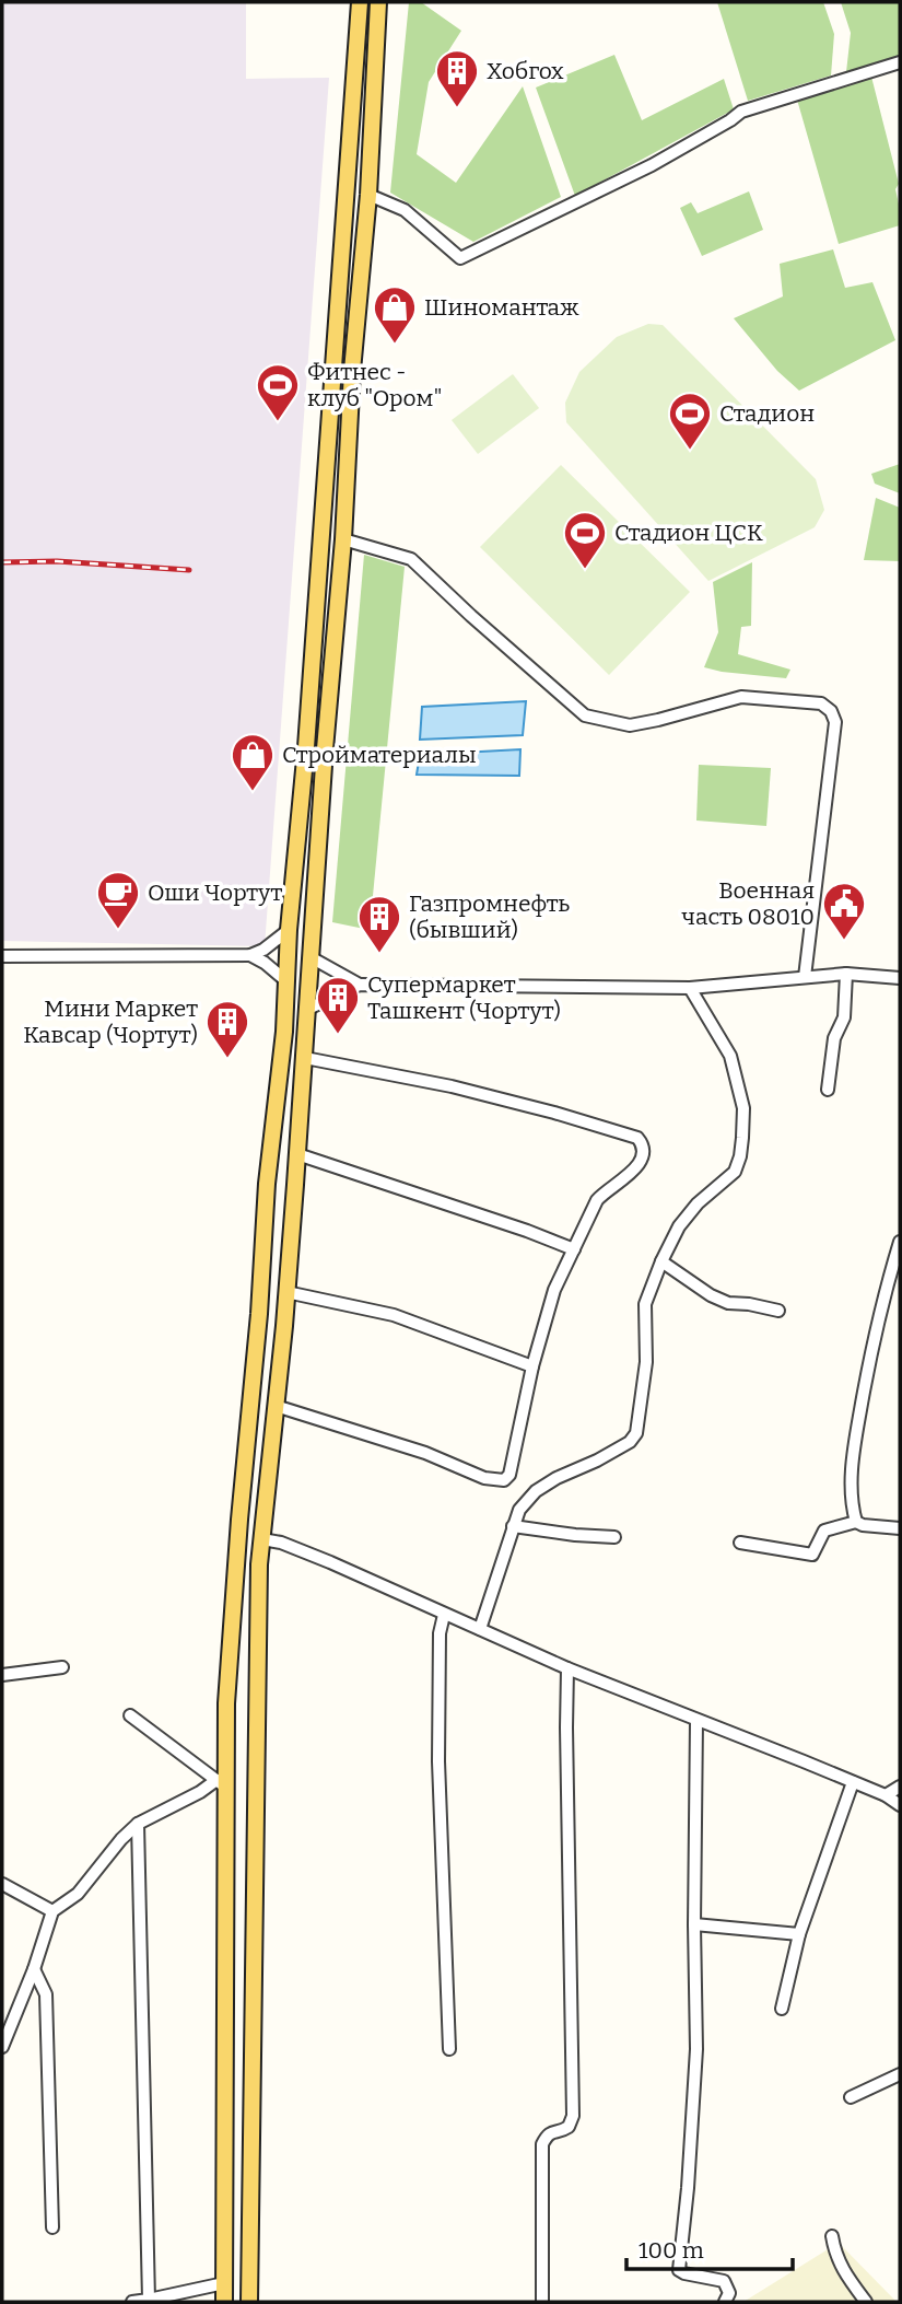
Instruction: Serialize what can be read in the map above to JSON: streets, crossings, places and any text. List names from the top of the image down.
{
  "places": {
    "building": [
      "Хобгох",
      "Газпромнефть (бывший)",
      "Супермаркет Ташкент (Чортут)",
      "Мини Маркет Кавсар (Чортут)"
    ],
    "shop": ["Шиномантаж", "Стройматериалы"],
    "sports": ["Фитнес - клуб \"Ором\"", "Стадион", "Стадион ЦСК"],
    "cafe": ["Оши Чортут"],
    "public building": ["Военная часть 08010"]
  },
  "scale_bar": "100 m"
}
